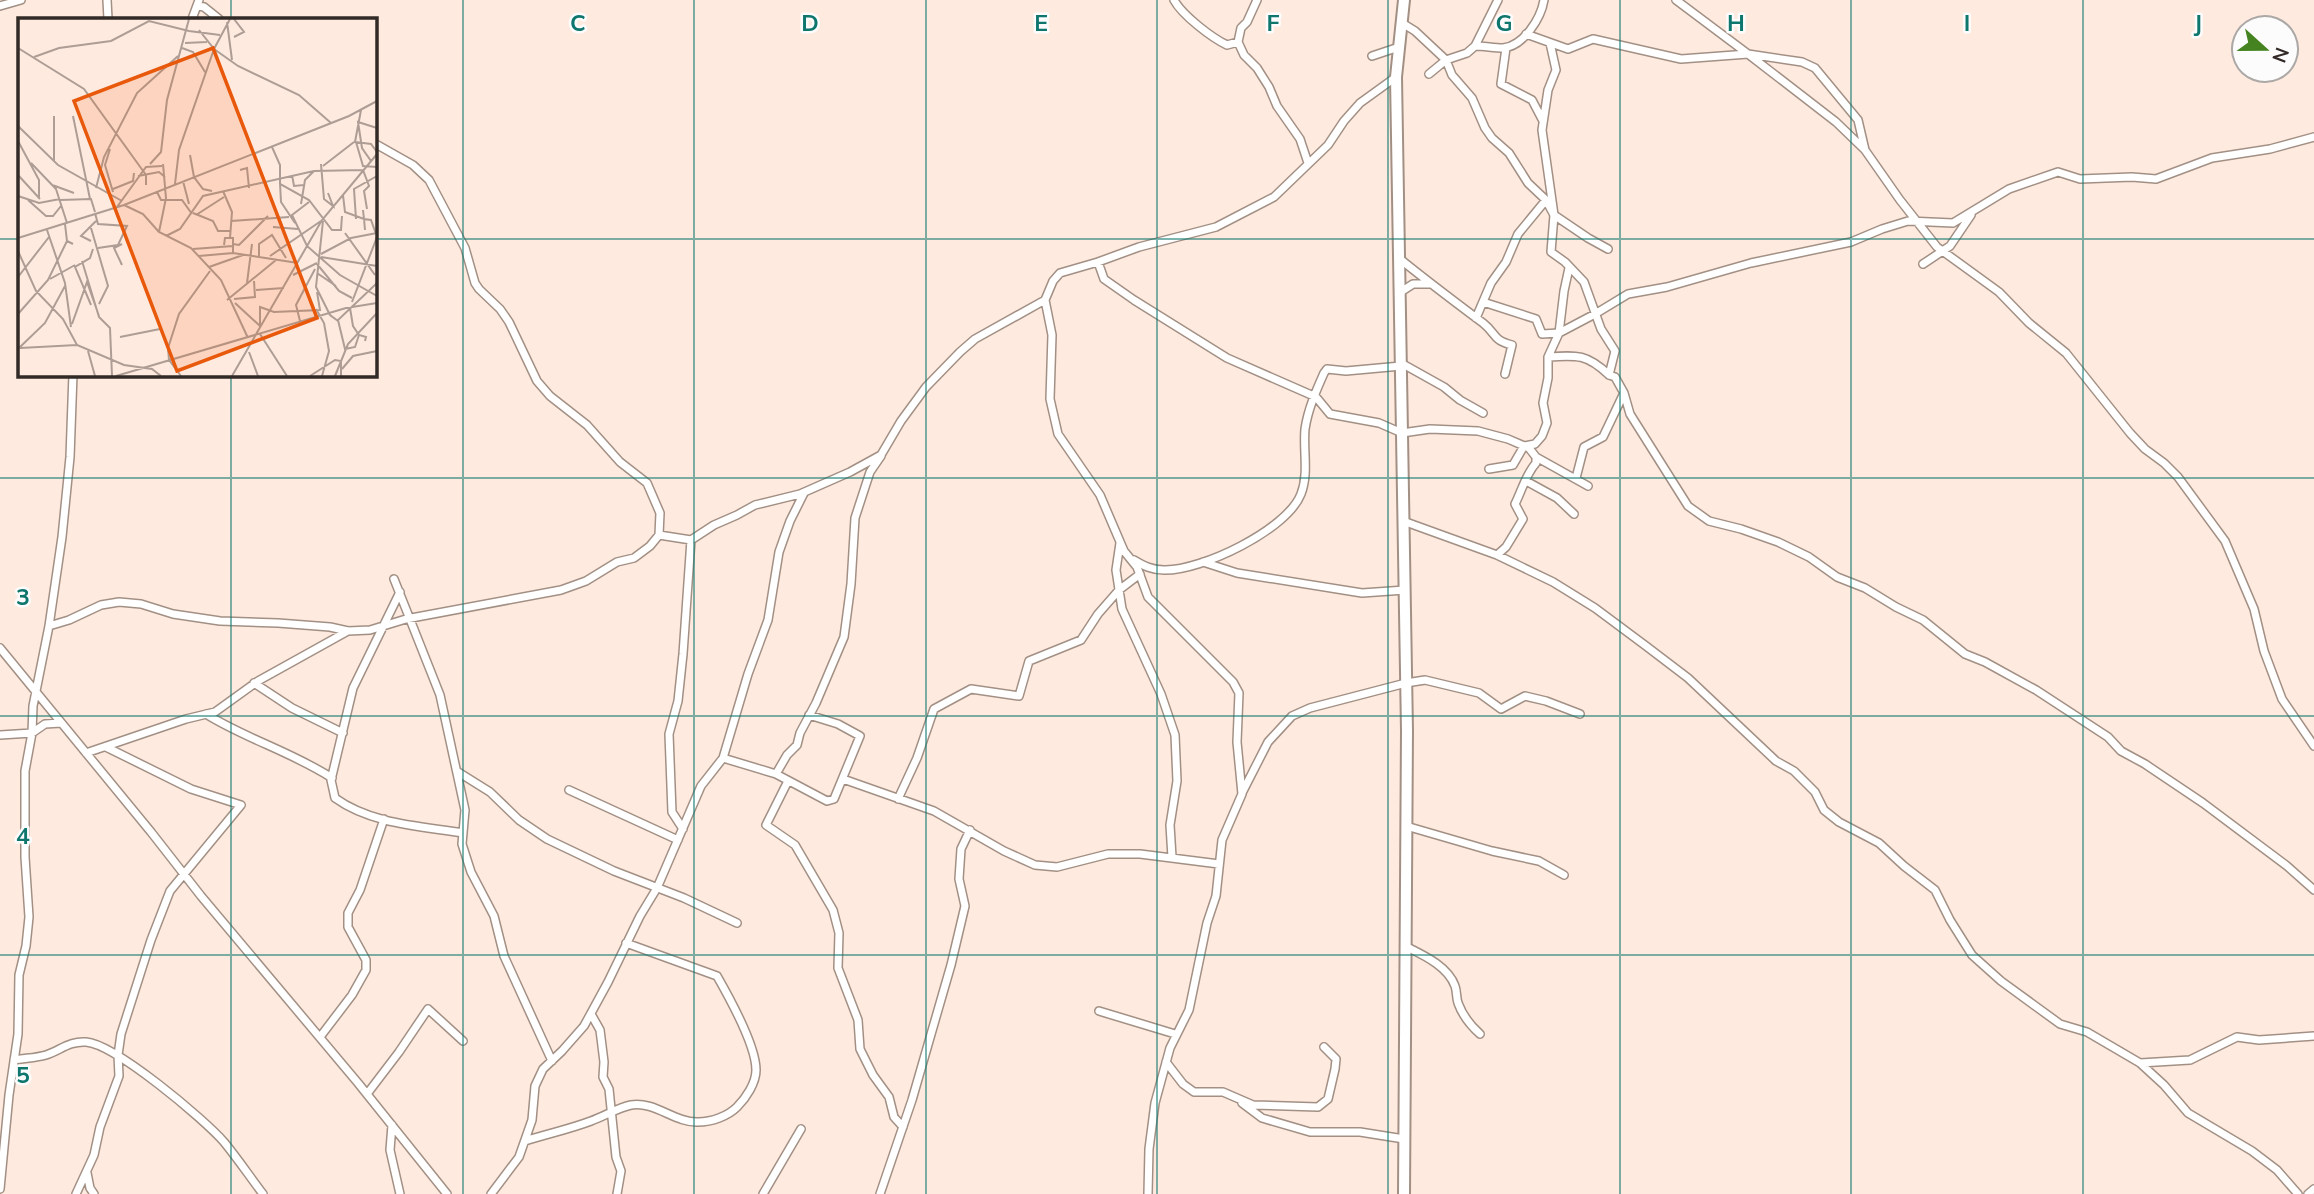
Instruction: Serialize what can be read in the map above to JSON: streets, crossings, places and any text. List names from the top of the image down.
{
  "north": "right",
  "grid": {
    "columns": [
      "C",
      "D",
      "E",
      "F",
      "G",
      "H",
      "I",
      "J"
    ],
    "rows": ["3", "4", "5"]
  }
}
